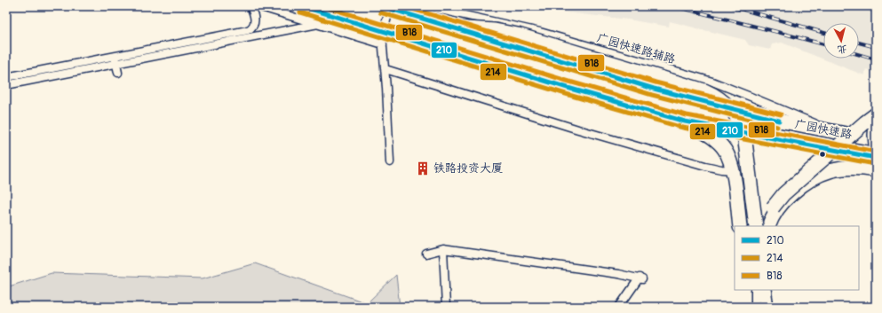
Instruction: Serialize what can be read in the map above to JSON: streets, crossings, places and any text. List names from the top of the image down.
{
  "streets": {
    "highway": ["广园快速路"],
    "street": ["广园快速路辅路"]
  },
  "crossings": [
    ["广园快速路辅路", "广园快速路"]
  ],
  "places": {
    "building": ["铁路投资大厦"]
  },
  "lines": ["transit line 210", "transit line B18", "transit line 214"],
  "legend": ["210", "214", "B18"],
  "north": "bottom"
}
